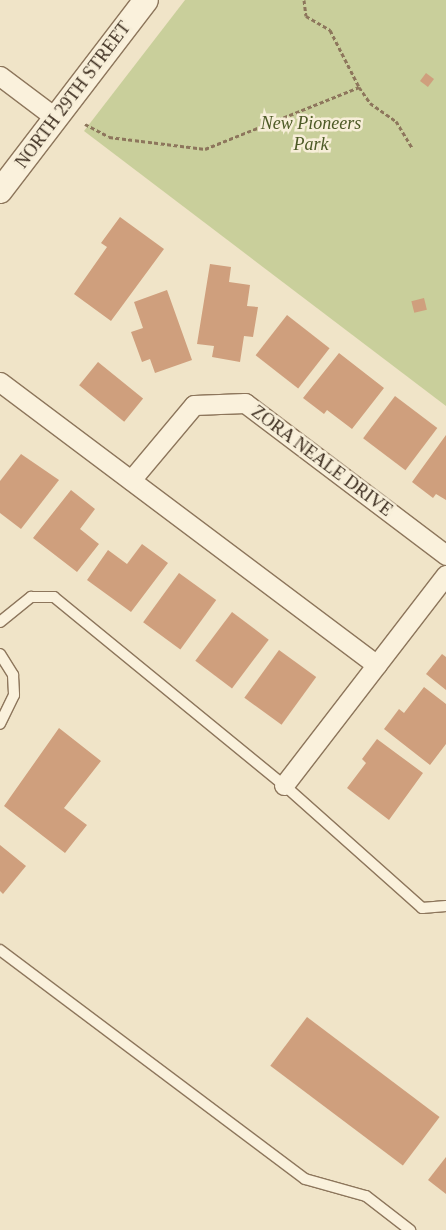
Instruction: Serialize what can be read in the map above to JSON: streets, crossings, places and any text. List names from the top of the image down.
{
  "streets": {
    "street": ["NORTH 29TH STREET", "ZORA NEALE DRIVE"]
  },
  "parks": ["New Pioneers Park"]
}
